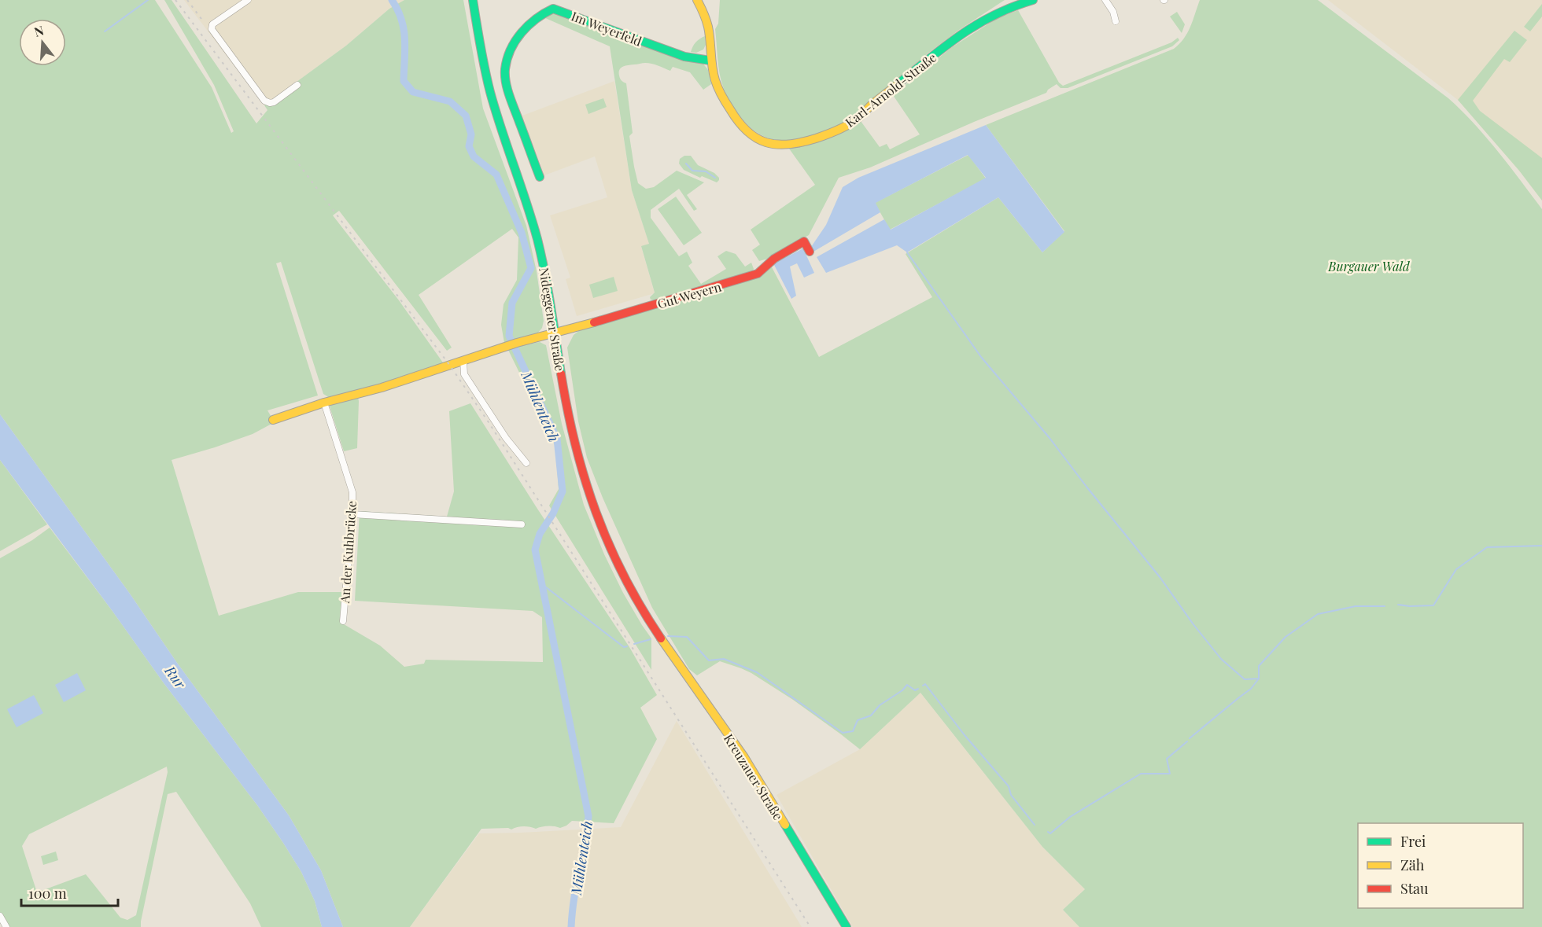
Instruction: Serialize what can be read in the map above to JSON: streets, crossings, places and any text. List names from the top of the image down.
{
  "streets": {
    "street": [
      "Im Weyerfeld",
      "Karl-Arnold-Straße",
      "Gut Weyern",
      "Nideggener Straße",
      "An der Kuhbrücke",
      "Kreuzauer Straße"
    ]
  },
  "crossings": [
    ["Im Weyerfeld", "Karl-Arnold-Straße"],
    ["Gut Weyern", "Nideggener Straße"],
    ["Nideggener Straße", "Kreuzauer Straße"]
  ],
  "water": ["Mühlenteich", "Rur"],
  "parks": ["Burgauer Wald"],
  "legend": ["Frei", "Zäh", "Stau"],
  "scale_bar": "100 m",
  "north": "top"
}
